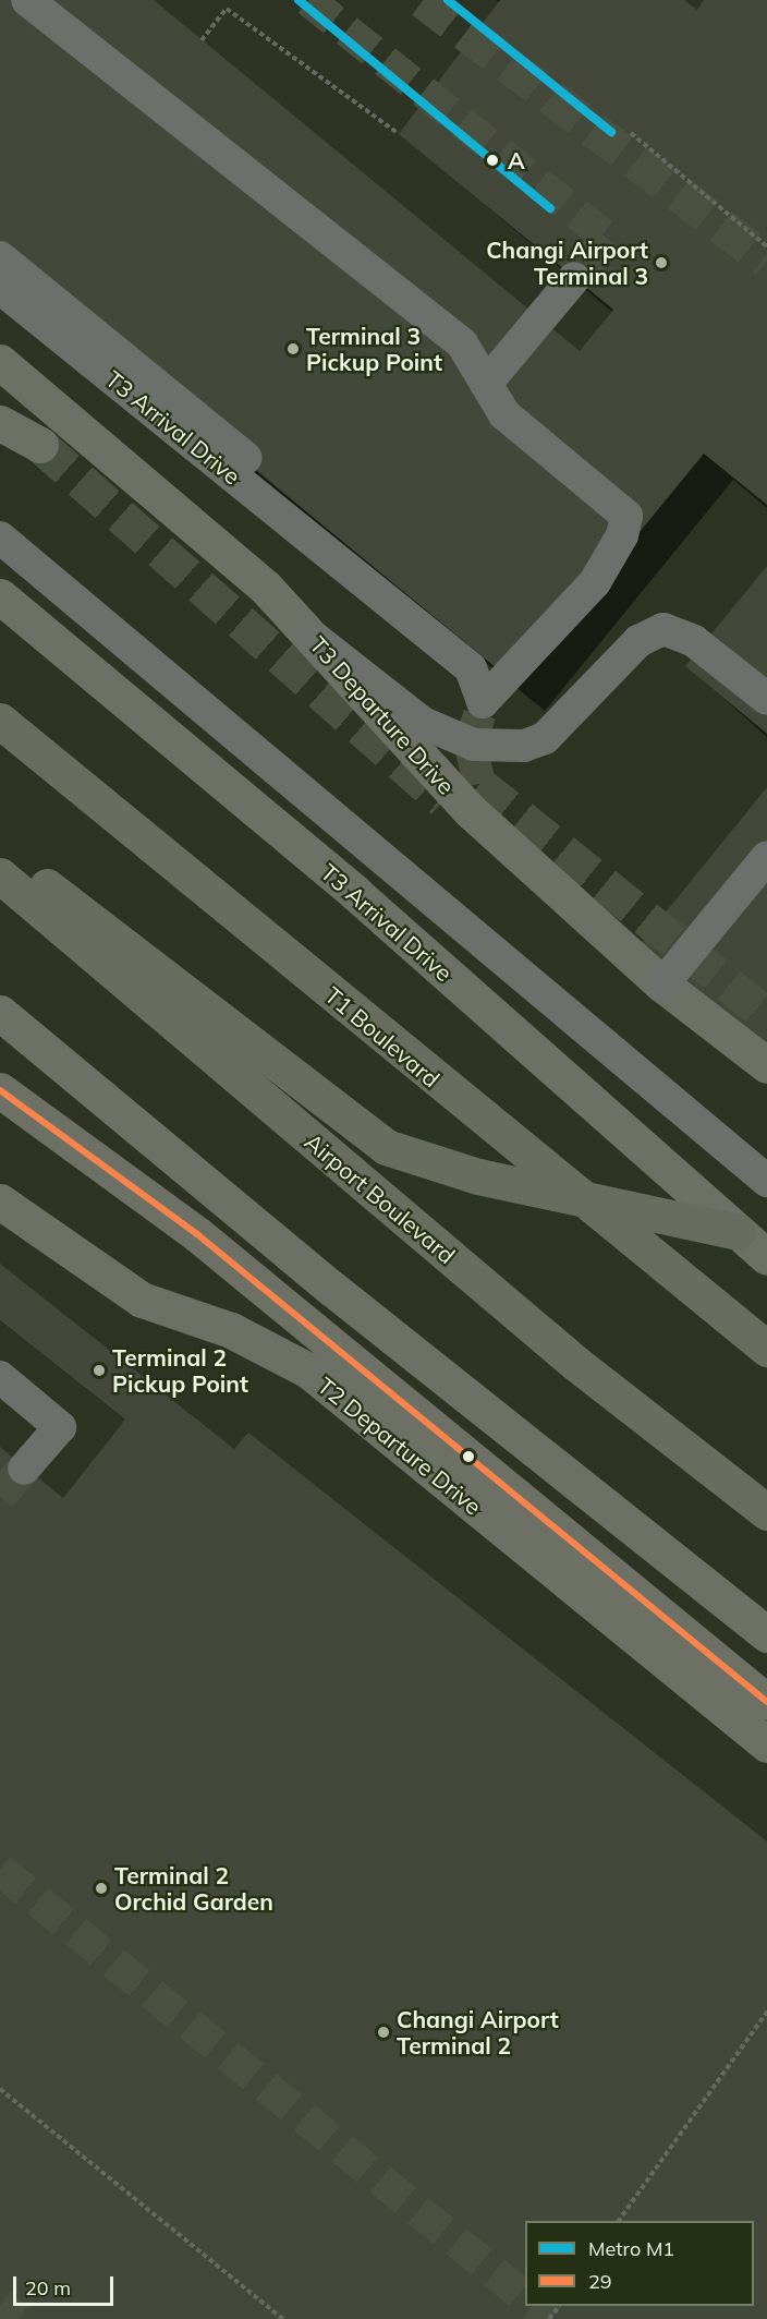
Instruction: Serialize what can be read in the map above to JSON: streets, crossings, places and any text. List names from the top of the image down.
{
  "streets": {
    "highway": ["T1 Boulevard", "Airport Boulevard"],
    "main road": ["T3 Arrival Drive", "T3 Departure Drive", "T2 Departure Drive"]
  },
  "places": [
    "A",
    "Changi Airport Terminal 3",
    "Terminal 3 Pickup Point",
    "Terminal 2 Pickup Point",
    "Terminal 2 Orchid Garden",
    "Changi Airport Terminal 2"
  ],
  "lines": ["metro line M1", "transit line 29"],
  "legend": ["Metro M1", "29"],
  "scale_bar": "20 m"
}
